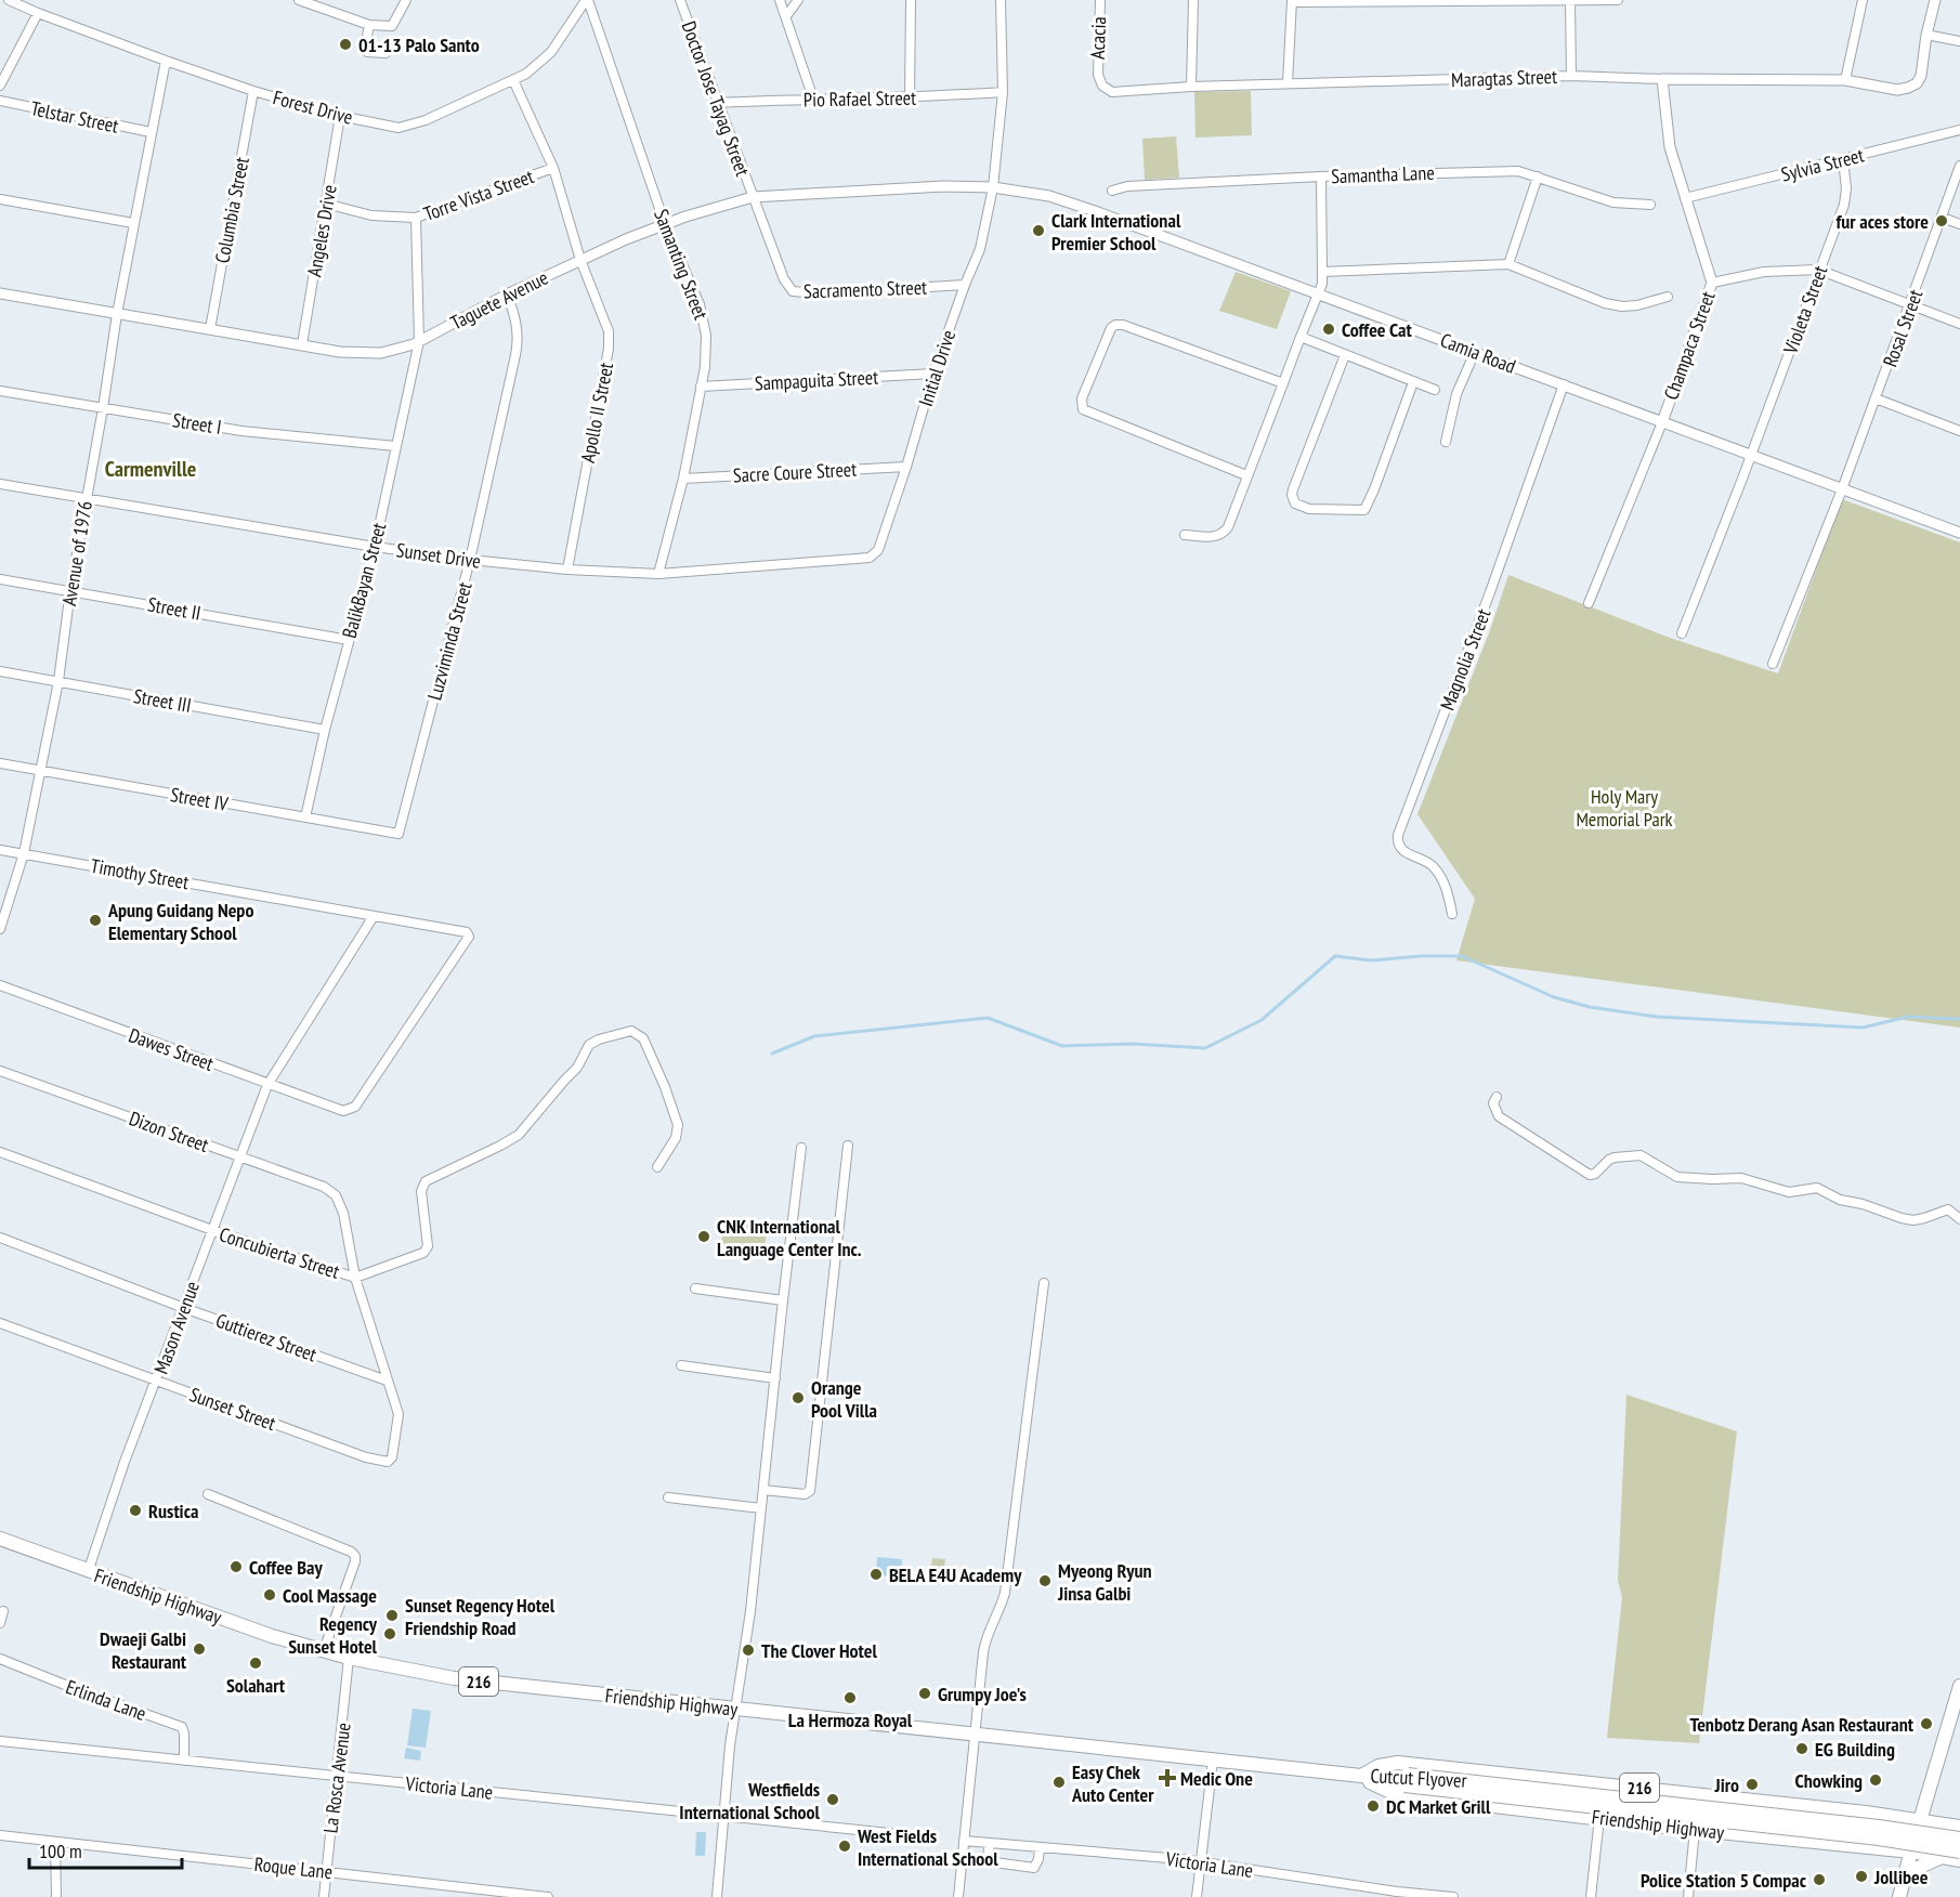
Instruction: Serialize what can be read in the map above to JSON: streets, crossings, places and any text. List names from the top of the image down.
{
  "streets": {
    "main road": ["Friendship Highway", "216", "Cutcut Flyover"],
    "street": [
      "Acacia",
      "Maragtas Street",
      "Doctor Jose Tayag Street",
      "Pio Rafael Street",
      "Forest Drive",
      "Telstar Street",
      "Sylvia Street",
      "Samantha Lane",
      "Torre Vista Street",
      "Columbia Street",
      "Angeles Drive",
      "Samanting Street",
      "Sacramento Street",
      "Taguete Avenue",
      "Violeta Street",
      "Rosal Street",
      "Champaca Street",
      "Camia Road",
      "Initial Drive",
      "Sampaguita Street",
      "Apollo II Street",
      "Street I",
      "Sacre Coure Street",
      "Avenue of 1976",
      "Sunset Drive",
      "BalikBayan Street",
      "Street II",
      "Luzviminda Street",
      "Magnolia Street",
      "Street III",
      "Street IV",
      "Timothy Street",
      "Dawes Street",
      "Dizon Street",
      "Concubierta Street",
      "Mason Avenue",
      "Guttierez Street",
      "Sunset Street",
      "Erlinda Lane",
      "La Rosca Avenue",
      "Victoria Lane",
      "Roque Lane"
    ]
  },
  "crossings": [
    ["Acacia", "Maragtas Street"],
    ["Maragtas Street", "Champaca Street"],
    ["Doctor Jose Tayag Street", "Pio Rafael Street"],
    ["Doctor Jose Tayag Street", "Sacramento Street"],
    ["Doctor Jose Tayag Street", "Taguete Avenue"],
    ["Pio Rafael Street", "Initial Drive"],
    ["Forest Drive", "Columbia Street"],
    ["Forest Drive", "Angeles Drive"],
    ["Forest Drive", "Samanting Street"],
    ["Forest Drive", "Apollo II Street"],
    ["Forest Drive", "Avenue of 1976"],
    ["Telstar Street", "Avenue of 1976"],
    ["Sylvia Street", "Violeta Street"],
    ["Sylvia Street", "Champaca Street"],
    ["Torre Vista Street", "Angeles Drive"],
    ["Torre Vista Street", "Apollo II Street"],
    ["Torre Vista Street", "BalikBayan Street"],
    ["Columbia Street", "Taguete Avenue"],
    ["Angeles Drive", "Taguete Avenue"],
    ["Samanting Street", "Taguete Avenue"],
    ["Samanting Street", "Sampaguita Street"],
    ["Samanting Street", "Sacre Coure Street"],
    ["Samanting Street", "Sunset Drive"],
    ["Sacramento Street", "Taguete Avenue"],
    ["Sacramento Street", "Initial Drive"],
    ["Taguete Avenue", "Camia Road"],
    ["Taguete Avenue", "Initial Drive"],
    ["Taguete Avenue", "Apollo II Street"],
    ["Taguete Avenue", "Avenue of 1976"],
    ["Taguete Avenue", "BalikBayan Street"],
    ["Taguete Avenue", "Luzviminda Street"],
    ["Violeta Street", "Camia Road"],
    ["Rosal Street", "Camia Road"],
    ["Champaca Street", "Camia Road"],
    ["Camia Road", "Initial Drive"],
    ["Camia Road", "Magnolia Street"],
    ["Initial Drive", "Sampaguita Street"],
    ["Initial Drive", "Sacre Coure Street"],
    ["Initial Drive", "Sunset Drive"],
    ["Apollo II Street", "Sunset Drive"],
    ["Street I", "Avenue of 1976"],
    ["Street I", "BalikBayan Street"],
    ["Avenue of 1976", "Sunset Drive"],
    ["Avenue of 1976", "Street II"],
    ["Avenue of 1976", "Street III"],
    ["Avenue of 1976", "Street IV"],
    ["Avenue of 1976", "Timothy Street"],
    ["Sunset Drive", "BalikBayan Street"],
    ["Sunset Drive", "Luzviminda Street"],
    ["BalikBayan Street", "Street II"],
    ["BalikBayan Street", "Street III"],
    ["BalikBayan Street", "Street IV"],
    ["Luzviminda Street", "Street IV"],
    ["Timothy Street", "Dawes Street"],
    ["Timothy Street", "Mason Avenue"],
    ["Dawes Street", "Mason Avenue"],
    ["Dizon Street", "Concubierta Street"],
    ["Dizon Street", "Mason Avenue"],
    ["Concubierta Street", "Mason Avenue"],
    ["Mason Avenue", "Guttierez Street"],
    ["Mason Avenue", "Sunset Street"],
    ["Mason Avenue", "Friendship Highway"],
    ["Guttierez Street", "Sunset Street"],
    ["Friendship Highway", "La Rosca Avenue"],
    ["Friendship Highway", "Cutcut Flyover"],
    ["Erlinda Lane", "Victoria Lane"],
    ["La Rosca Avenue", "Victoria Lane"],
    ["La Rosca Avenue", "Roque Lane"]
  ],
  "districts": ["Carmenville"],
  "parks": ["Holy Mary Memorial Park"],
  "places": {
    "other": [
      "01-13 Palo Santo",
      "fur aces store",
      "Clark International Premier School",
      "Coffee Cat",
      "Apung Guidang Nepo Elementary School",
      "CNK International Language Center Inc.",
      "Orange Pool Villa",
      "Rustica",
      "Coffee Bay",
      "BELA E4U Academy",
      "Myeong Ryun Jinsa Galbi",
      "Cool Massage",
      "Sunset Regency Hotel Friendship Road",
      "Regency Sunset Hotel",
      "Dwaeji Galbi Restaurant",
      "The Clover Hotel",
      "Solahart",
      "Grumpy Joe's",
      "La Hermoza Royal",
      "Tenbotz Derang Asan Restaurant",
      "EG Building",
      "Chowking",
      "Easy Chek Auto Center",
      "Jiro",
      "Westfields International School",
      "DC Market Grill",
      "West Fields International School",
      "Jollibee",
      "Police Station 5 Compac"
    ],
    "health": ["Medic One"]
  },
  "scale_bar": "100 m"
}
